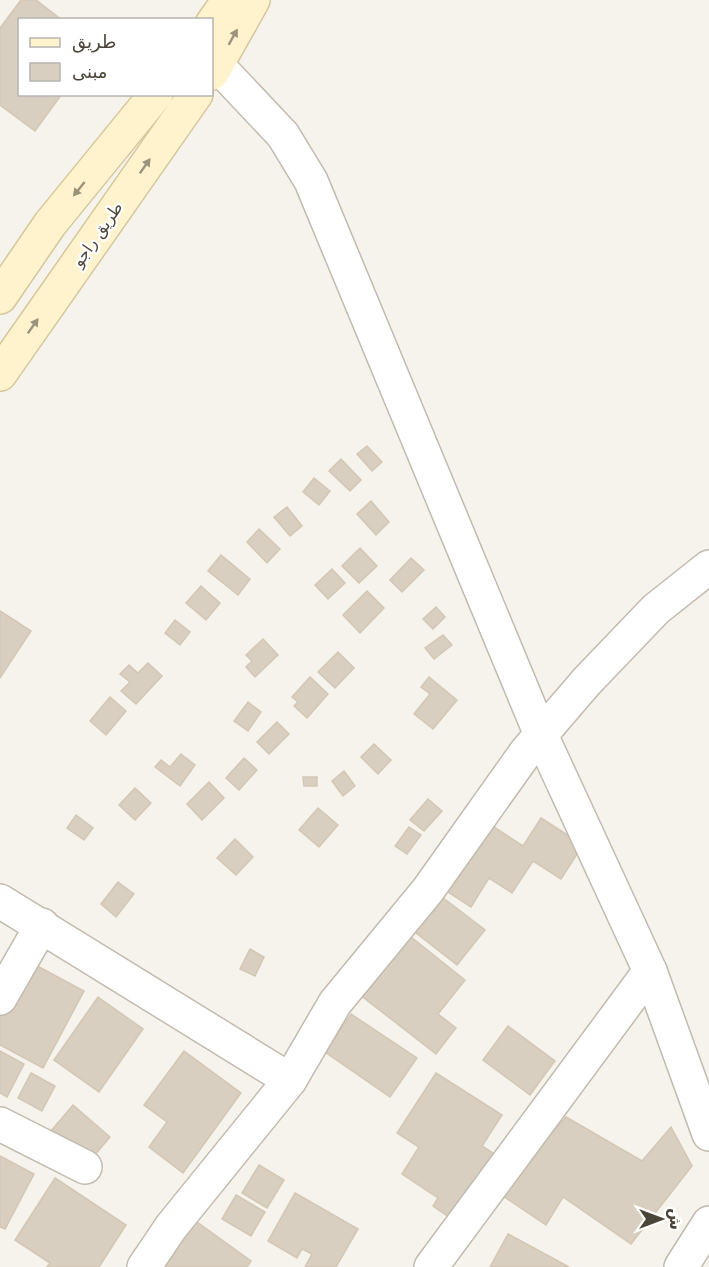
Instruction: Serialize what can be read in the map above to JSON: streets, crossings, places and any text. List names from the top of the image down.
{
  "streets": {
    "main road": ["طريق راجو"]
  },
  "legend": ["طريق", "مبنى"],
  "north": "right"
}
